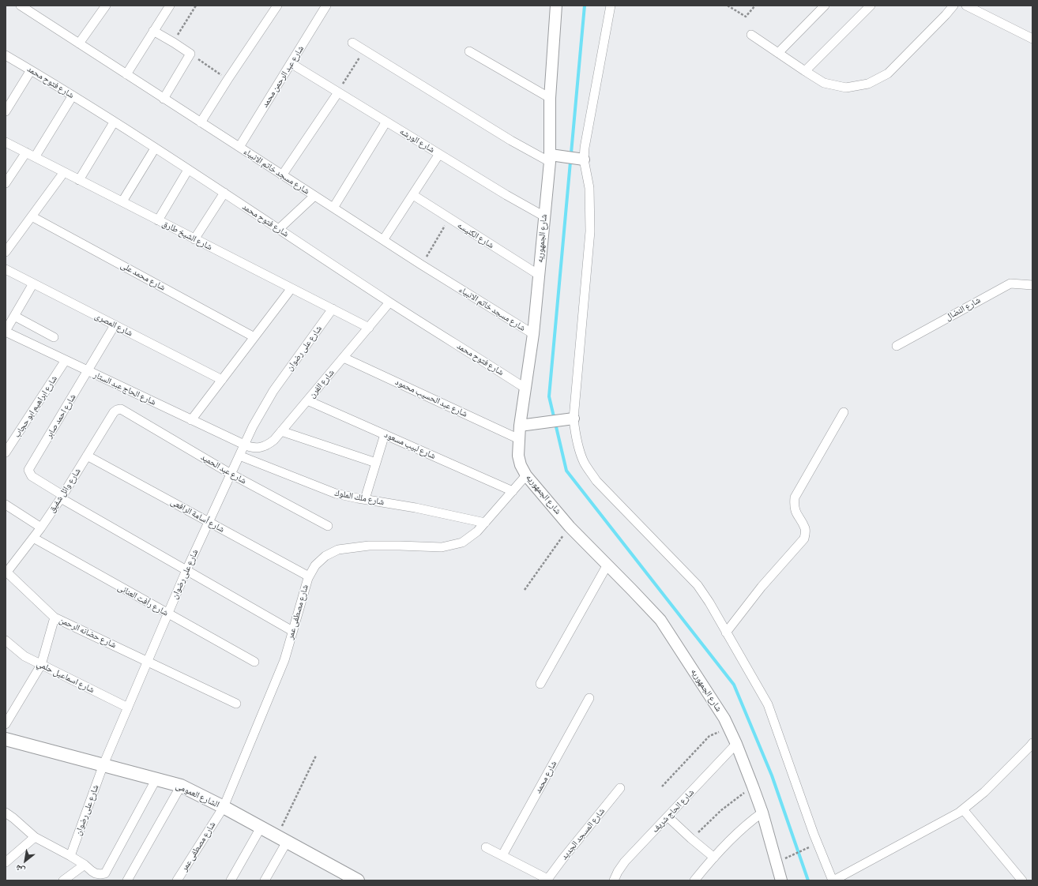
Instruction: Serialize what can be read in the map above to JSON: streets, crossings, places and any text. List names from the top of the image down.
{
  "streets": {
    "main road": ["الشارع العمومى"],
    "street": [
      "شارع عبد الرحمن محمد",
      "شارع فتوح محمد",
      "شارع الورشه",
      "شارع مسجد خاتم الانبياء",
      "شارع الشيخ طارق",
      "شارع الكنيسه",
      "شارع الجمهوريه",
      "شارع محمد على",
      "شارع النضال",
      "شارع المصرى",
      "شارع على رضوان",
      "شارع الفرن",
      "شارع الحاج عبد الستار",
      "شارع عبد الحسيب محمود",
      "شارع ابراهيم ابو حجاب",
      "شارع احمد صابر",
      "شارع لبيب مسعود",
      "شارع عبد الحميد",
      "شارع وائل شفيق",
      "شارع ملك الملوك",
      "شارع أسامة الرافعى",
      "شارع رأفت العنانى",
      "شارع مصطفى عمر",
      "شارع حضانه الرحمن",
      "شارع اسماعيل حلمي",
      "شارع محمد",
      "شارع الحاج شريف",
      "شارع المسجد الجديد"
    ]
  },
  "crossings": [
    ["شارع عبد الرحمن محمد", "شارع الورشه"],
    ["شارع عبد الرحمن محمد", "شارع مسجد خاتم الانبياء"],
    ["شارع فتوح محمد", "شارع الجمهوريه"],
    ["شارع فتوح محمد", "شارع الفرن"],
    ["شارع الورشه", "شارع الجمهوريه"],
    ["شارع مسجد خاتم الانبياء", "شارع الجمهوريه"],
    ["شارع الشيخ طارق", "شارع على رضوان"],
    ["شارع الشيخ طارق", "شارع الفرن"],
    ["شارع الكنيسه", "شارع الجمهوريه"],
    ["شارع الجمهوريه", "شارع عبد الحسيب محمود"],
    ["شارع الجمهوريه", "شارع مصطفى عمر"],
    ["شارع الجمهوريه", "شارع الحاج شريف"],
    ["شارع المصرى", "شارع احمد صابر"],
    ["شارع على رضوان", "شارع الفرن"],
    ["شارع على رضوان", "شارع الحاج عبد الستار"],
    ["شارع على رضوان", "شارع عبد الحميد"],
    ["شارع على رضوان", "شارع ملك الملوك"],
    ["شارع على رضوان", "شارع أسامة الرافعى"],
    ["شارع على رضوان", "شارع رأفت العنانى"],
    ["شارع على رضوان", "شارع حضانه الرحمن"],
    ["شارع على رضوان", "شارع اسماعيل حلمي"],
    ["شارع على رضوان", "الشارع العمومى"],
    ["شارع الفرن", "شارع الحاج عبد الستار"],
    ["شارع الفرن", "شارع عبد الحسيب محمود"],
    ["شارع الفرن", "شارع لبيب مسعود"],
    ["شارع الحاج عبد الستار", "شارع ابراهيم ابو حجاب"],
    ["شارع الحاج عبد الستار", "شارع احمد صابر"],
    ["شارع احمد صابر", "شارع وائل شفيق"],
    ["شارع لبيب مسعود", "شارع مصطفى عمر"],
    ["شارع عبد الحميد", "شارع وائل شفيق"],
    ["شارع وائل شفيق", "شارع أسامة الرافعى"],
    ["شارع وائل شفيق", "شارع رأفت العنانى"],
    ["شارع وائل شفيق", "شارع حضانه الرحمن"],
    ["شارع ملك الملوك", "شارع مصطفى عمر"],
    ["شارع أسامة الرافعى", "شارع مصطفى عمر"],
    ["شارع مصطفى عمر", "الشارع العمومى"]
  ],
  "north": "bottom left"
}
